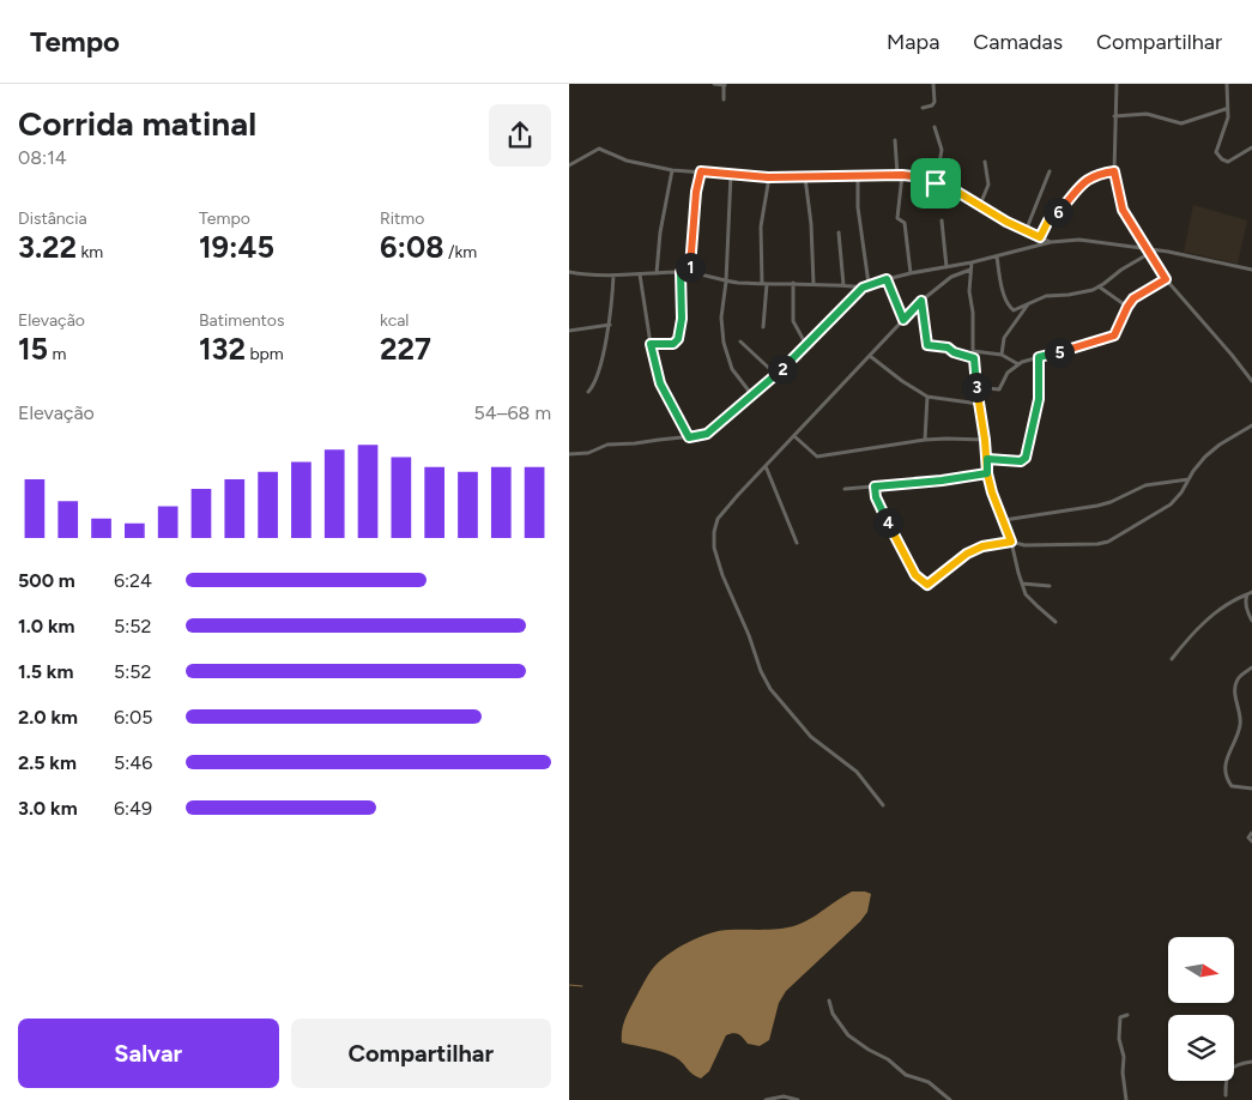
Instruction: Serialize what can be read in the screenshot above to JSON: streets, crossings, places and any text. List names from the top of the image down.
{
  "north": "right",
  "page": {
    "header": "Tempo",
    "nav": ["Mapa", "Camadas", "Compartilhar"],
    "heading": ["Corrida matinal", "08:14"],
    "stats": [
      ["Distância", "3.22 km"],
      ["Tempo", "19:45"],
      ["Ritmo", "6:08 /km"],
      ["Elevação", "15 m"],
      ["Batimentos", "132 bpm"],
      ["kcal", "227"]
    ],
    "pins": [
      "6",
      "1",
      "5",
      "2",
      "3",
      "4"
    ],
    "chart": ["Elevação", "54–68 m"],
    "list": [
      {
        "name": "500 m",
        "note": "6:24"
      },
      {
        "name": "1.0 km",
        "note": "5:52"
      },
      {
        "name": "1.5 km",
        "note": "5:52"
      },
      {
        "name": "2.0 km",
        "note": "6:05"
      },
      {
        "name": "2.5 km",
        "note": "5:46"
      },
      {
        "name": "3.0 km",
        "note": "6:49"
      }
    ],
    "buttons": ["Salvar", "Compartilhar"]
  }
}
